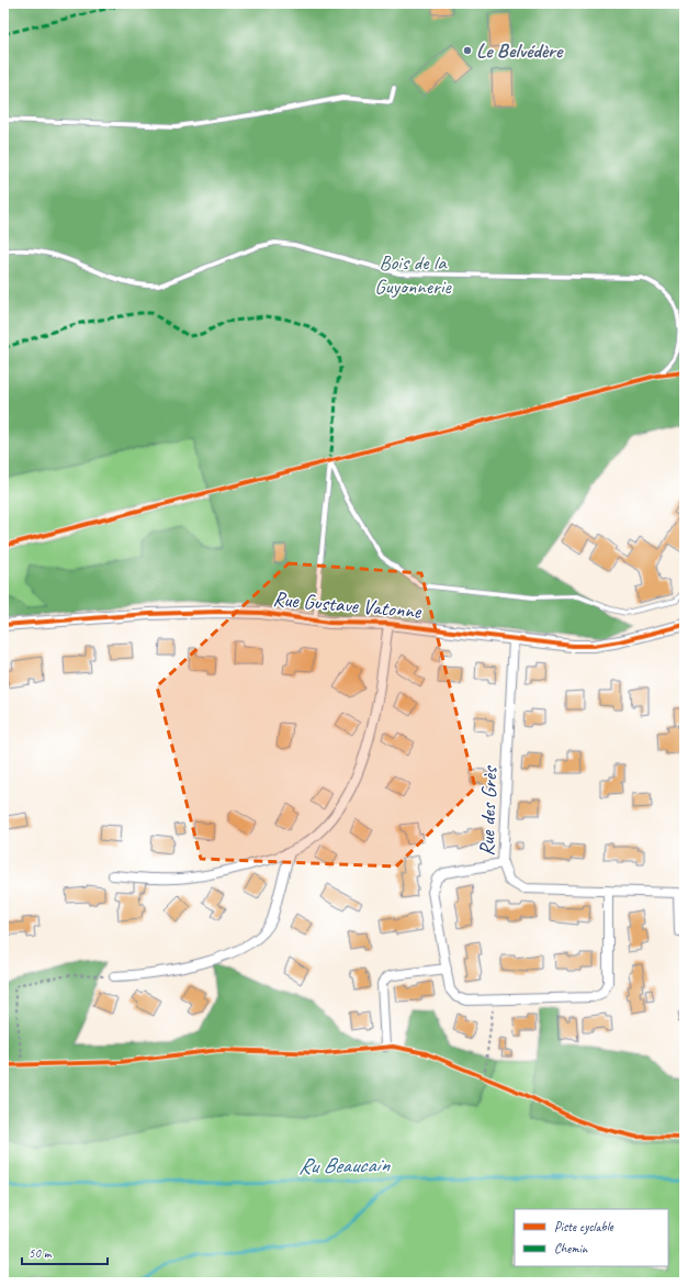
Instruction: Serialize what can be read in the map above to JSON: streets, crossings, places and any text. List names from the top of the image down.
{
  "streets": {
    "street": ["Rue Gustave Vatonne", "Rue des Grès"]
  },
  "crossings": [
    ["Rue Gustave Vatonne", "Rue des Grès"]
  ],
  "water": ["Ru Beaucain"],
  "parks": ["Bois de la Guyonnerie"],
  "places": ["Le Belvédère"],
  "legend": ["Piste cyclable", "Chemin"],
  "scale_bar": "50 m"
}
